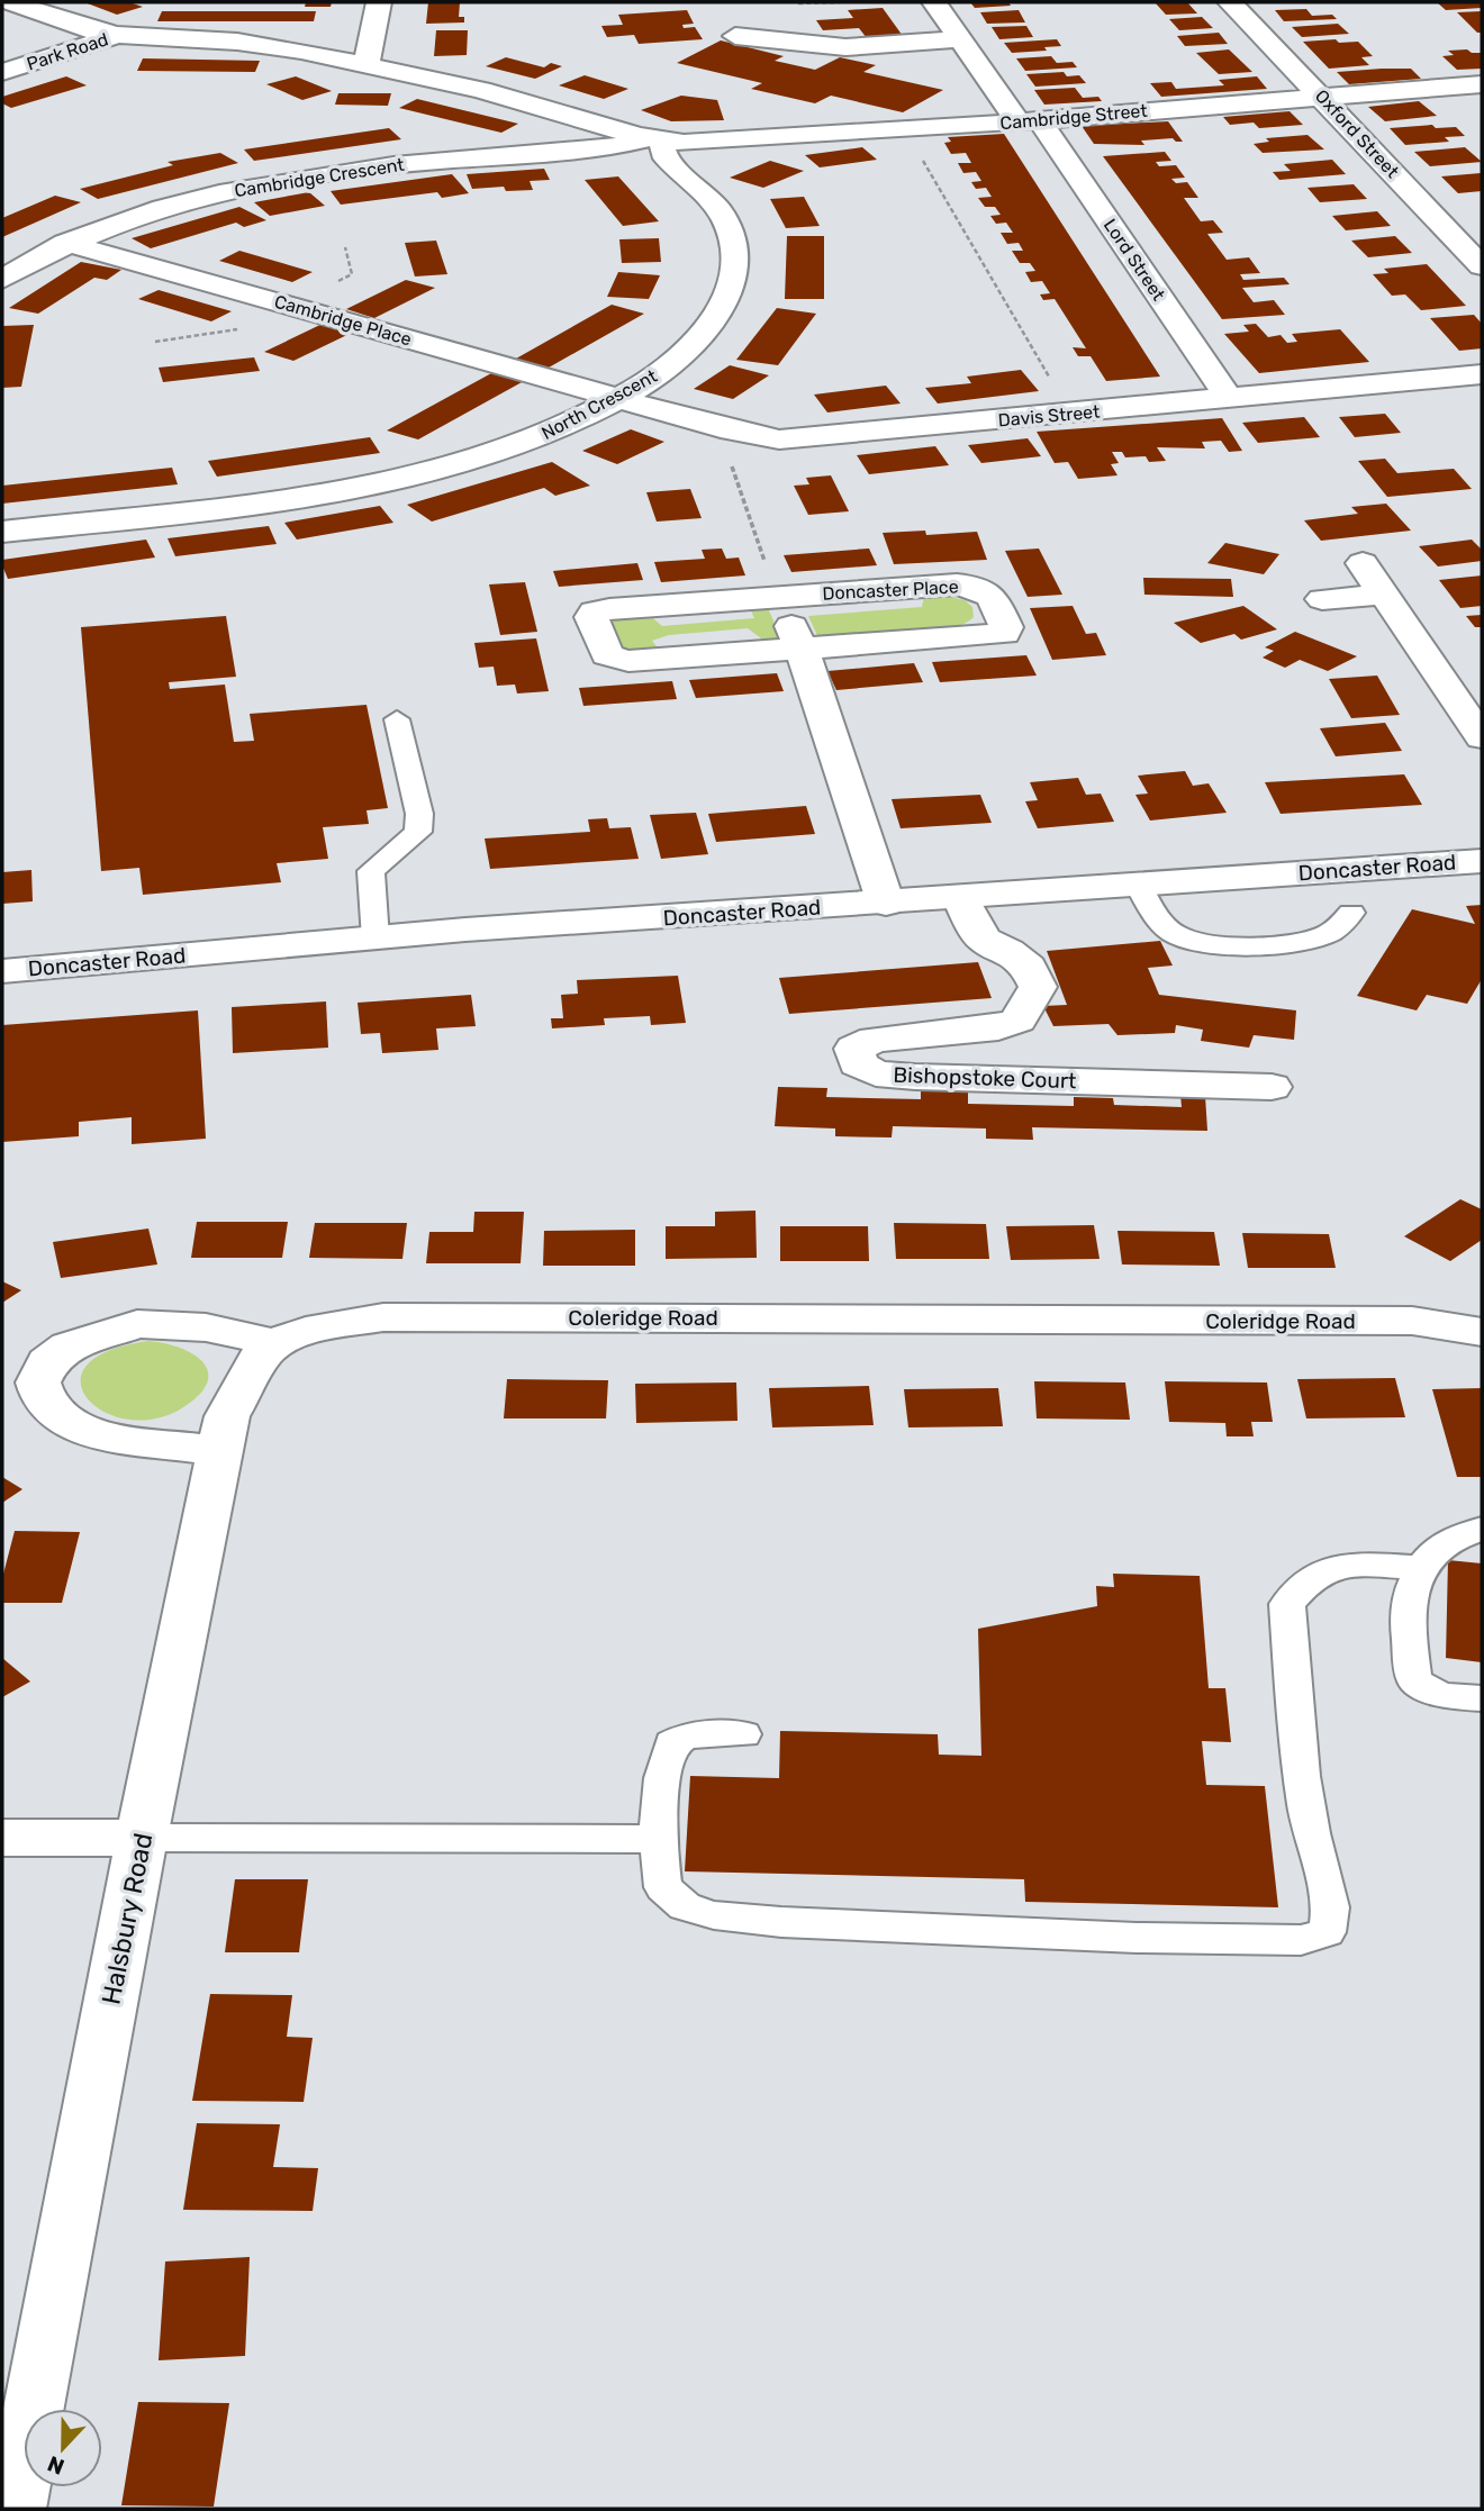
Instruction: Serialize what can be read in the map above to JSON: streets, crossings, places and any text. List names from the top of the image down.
{
  "streets": {
    "street": [
      "Park Road",
      "Cambridge Street",
      "Oxford Street",
      "Cambridge Crescent",
      "Lord Street",
      "Cambridge Place",
      "North Crescent",
      "Davis Street",
      "Doncaster Place",
      "Doncaster Road",
      "Bishopstoke Court",
      "Coleridge Road",
      "Halsbury Road"
    ]
  },
  "crossings": [
    ["Cambridge Street", "Oxford Street"],
    ["Cambridge Street", "Cambridge Crescent"],
    ["Cambridge Street", "Lord Street"],
    ["Cambridge Street", "North Crescent"],
    ["Cambridge Crescent", "Cambridge Place"],
    ["Cambridge Crescent", "North Crescent"],
    ["Lord Street", "Davis Street"],
    ["Cambridge Place", "North Crescent"],
    ["Cambridge Place", "Davis Street"],
    ["North Crescent", "Davis Street"],
    ["Doncaster Road", "Bishopstoke Court"],
    ["Coleridge Road", "Halsbury Road"]
  ],
  "north": "bottom"
}
